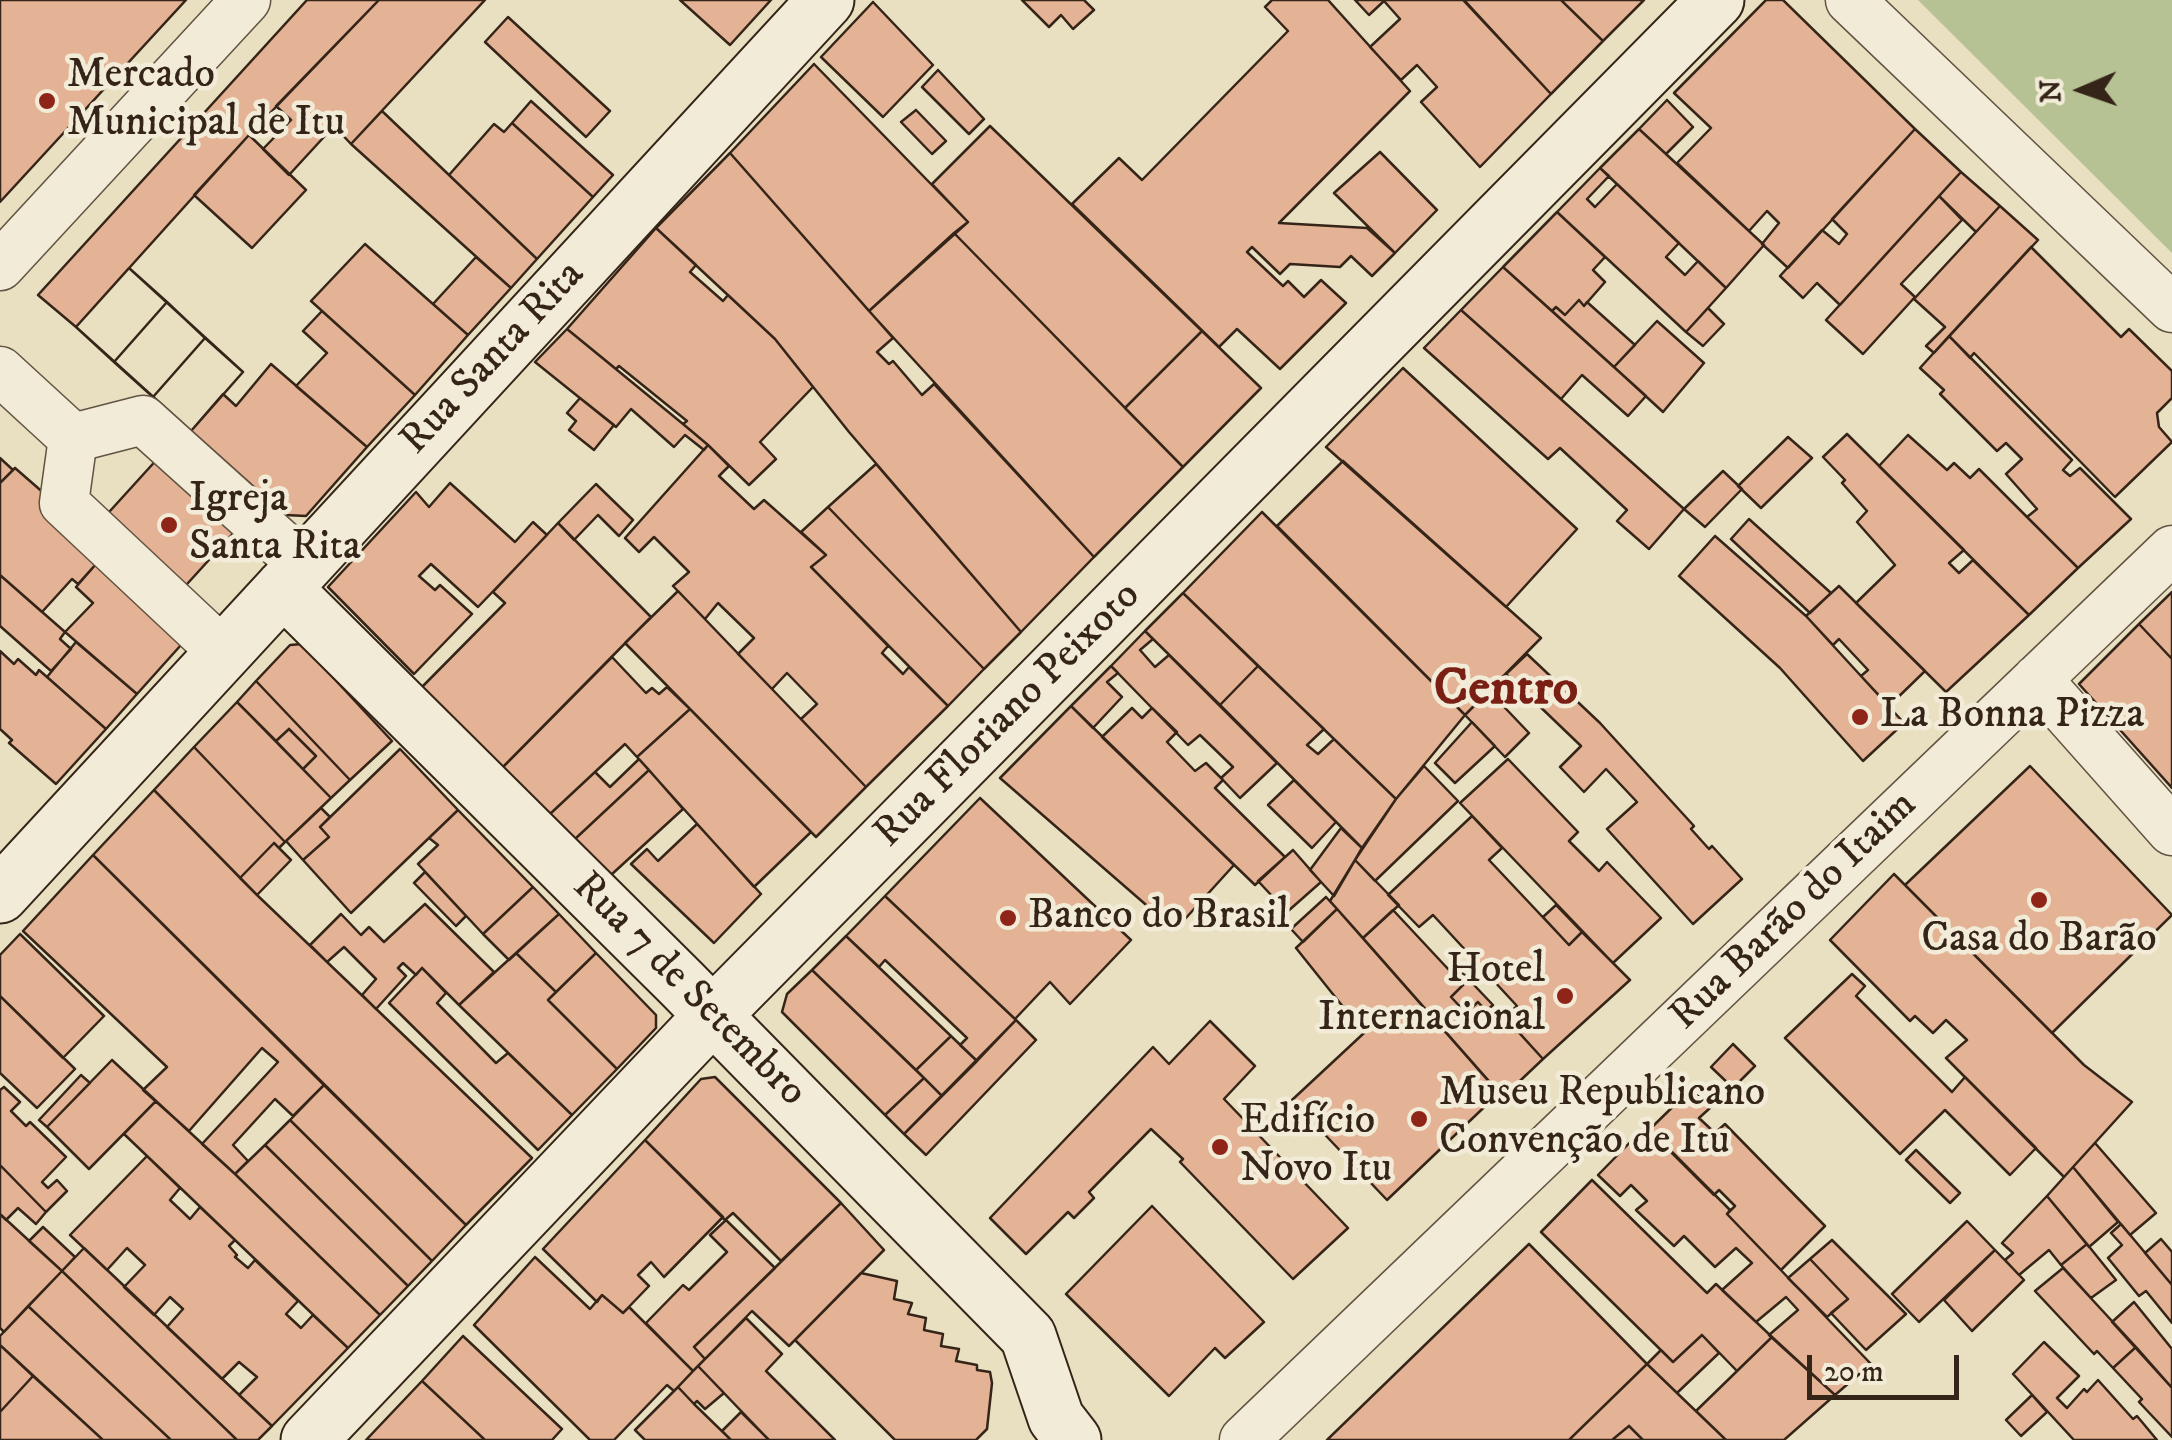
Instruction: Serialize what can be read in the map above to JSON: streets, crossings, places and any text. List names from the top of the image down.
{
  "streets": {
    "street": [
      "Rua Santa Rita",
      "Rua Floriano Peixoto",
      "Rua Barão do Itaim",
      "Rua 7 de Setembro"
    ]
  },
  "crossings": [
    ["Rua Santa Rita", "Rua 7 de Setembro"],
    ["Rua Floriano Peixoto", "Rua 7 de Setembro"]
  ],
  "districts": ["Centro"],
  "places": [
    "Mercado Municipal de Itu",
    "Igreja Santa Rita",
    "La Bonna Pizza",
    "Casa do Barão",
    "Banco do Brasil",
    "Hotel Internacional",
    "Museu Republicano Convenção de Itu",
    "Edifício Novo Itu"
  ],
  "scale_bar": "20 m",
  "north": "left"
}
